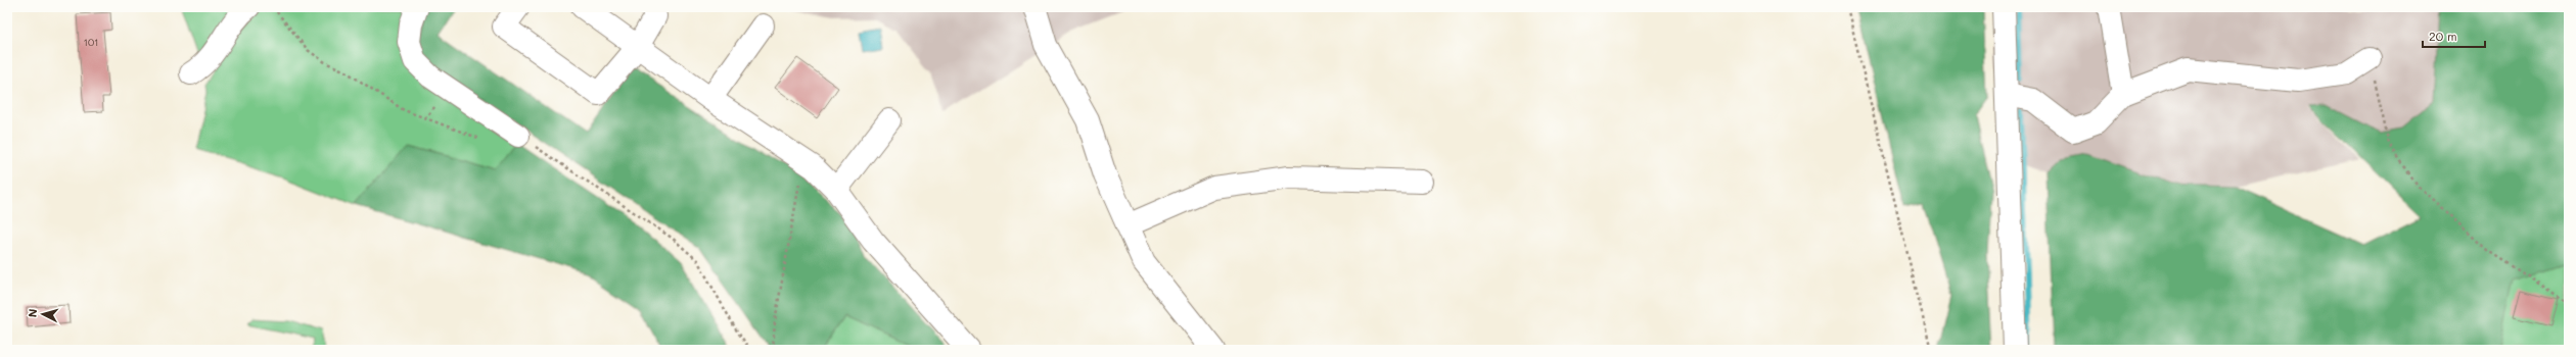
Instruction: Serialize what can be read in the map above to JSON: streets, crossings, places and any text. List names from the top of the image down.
{
  "house_numbers": ["101"],
  "scale_bar": "20 m",
  "north": "left"
}
